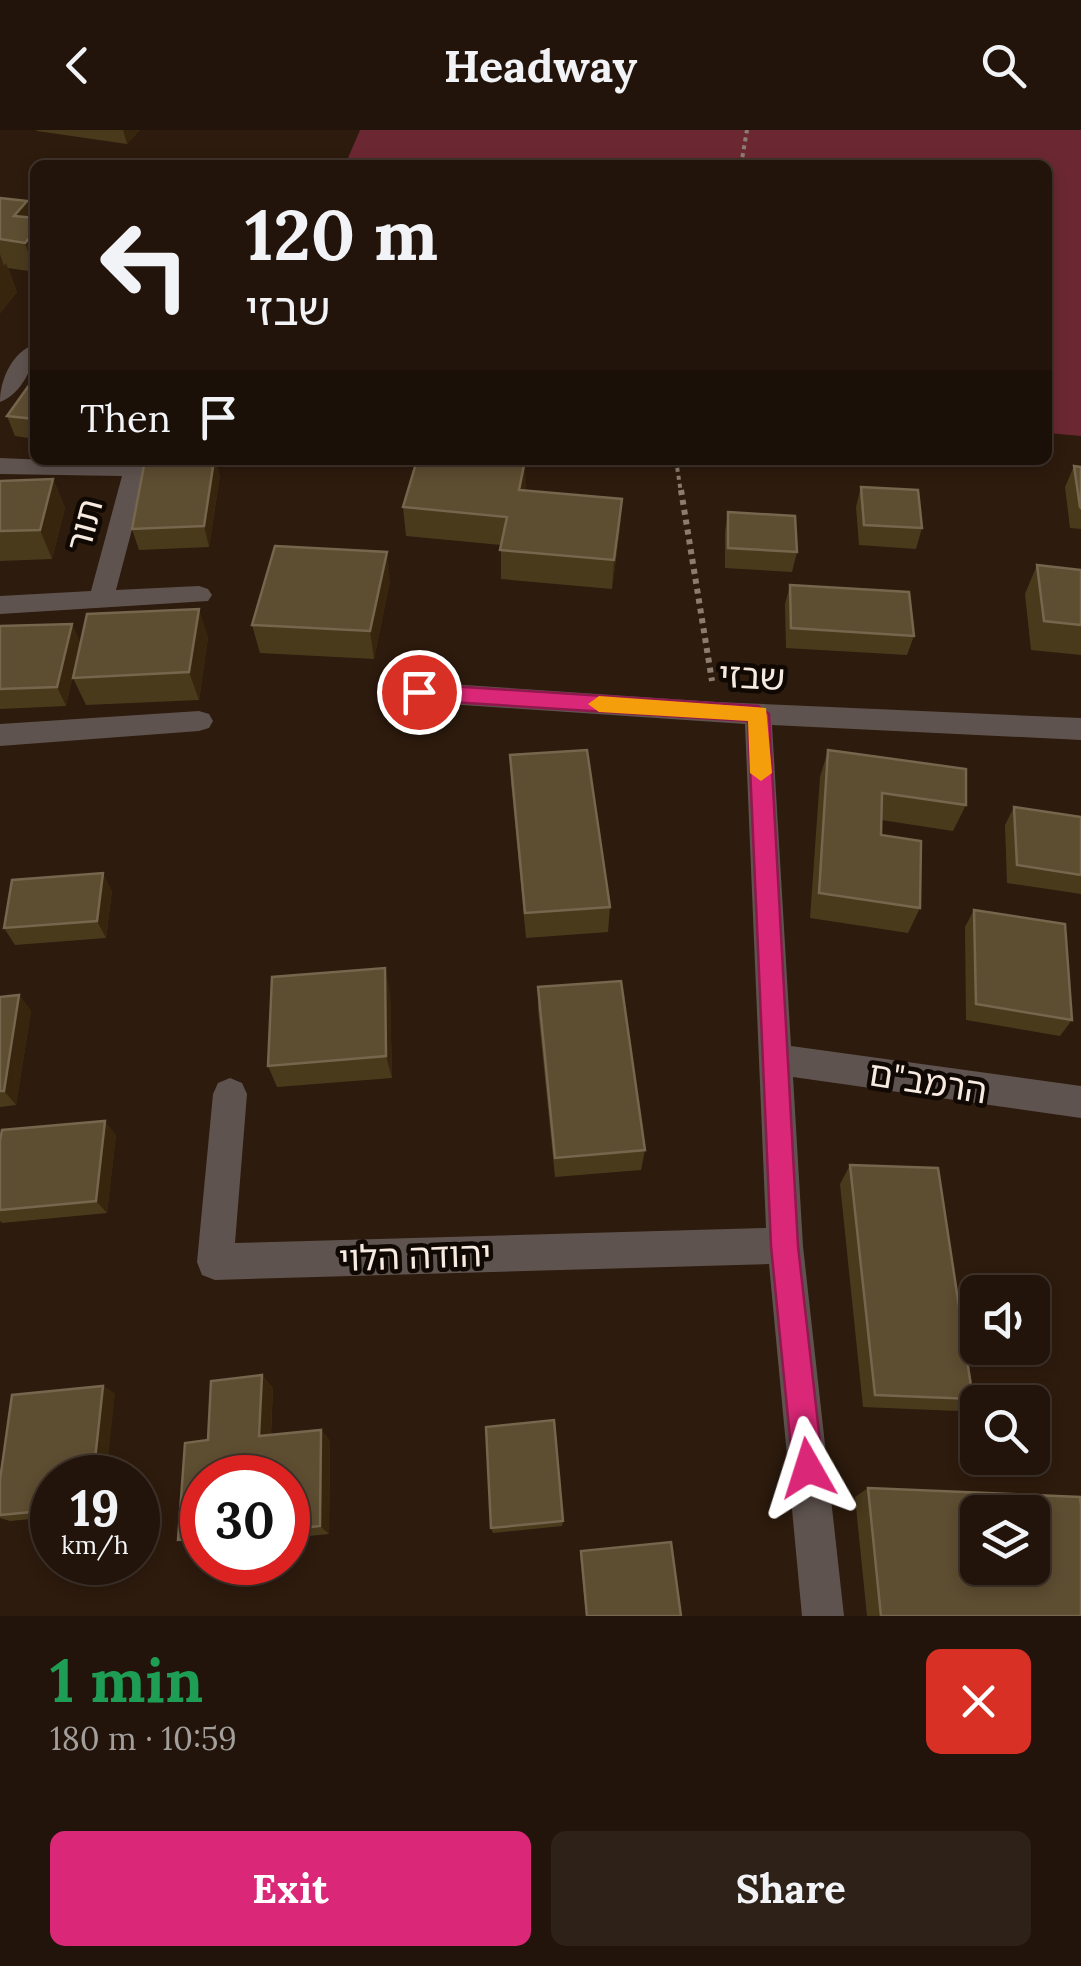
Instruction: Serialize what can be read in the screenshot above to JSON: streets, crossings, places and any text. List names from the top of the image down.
{
  "streets": {
    "street": [
      "תור",
      "שבזי",
      "הרמב\"ם",
      "יהודה הלוי"
    ]
  },
  "page": {
    "header": "Headway",
    "turn": ["120 m", "שבזי"],
    "then": "Then",
    "speed": "19 km/h",
    "limit": "30",
    "heading": ["1 min", "180 m · 10:59"],
    "buttons": ["Exit", "Share"]
  }
}
